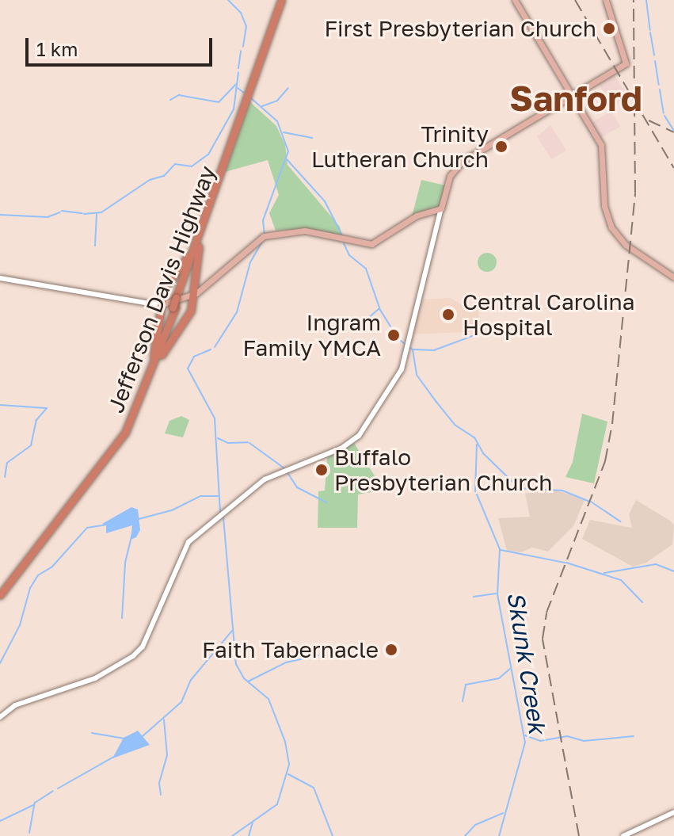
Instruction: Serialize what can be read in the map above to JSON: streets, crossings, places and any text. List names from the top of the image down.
{
  "streets": {
    "highway": ["Jefferson Davis Highway"]
  },
  "districts": ["Sanford"],
  "water": ["Skunk Creek"],
  "places": [
    "First Presbyterian Church",
    "Trinity Lutheran Church",
    "Central Carolina Hospital",
    "Ingram Family YMCA",
    "Buffalo Presbyterian Church",
    "Faith Tabernacle"
  ],
  "scale_bar": "1 km"
}
